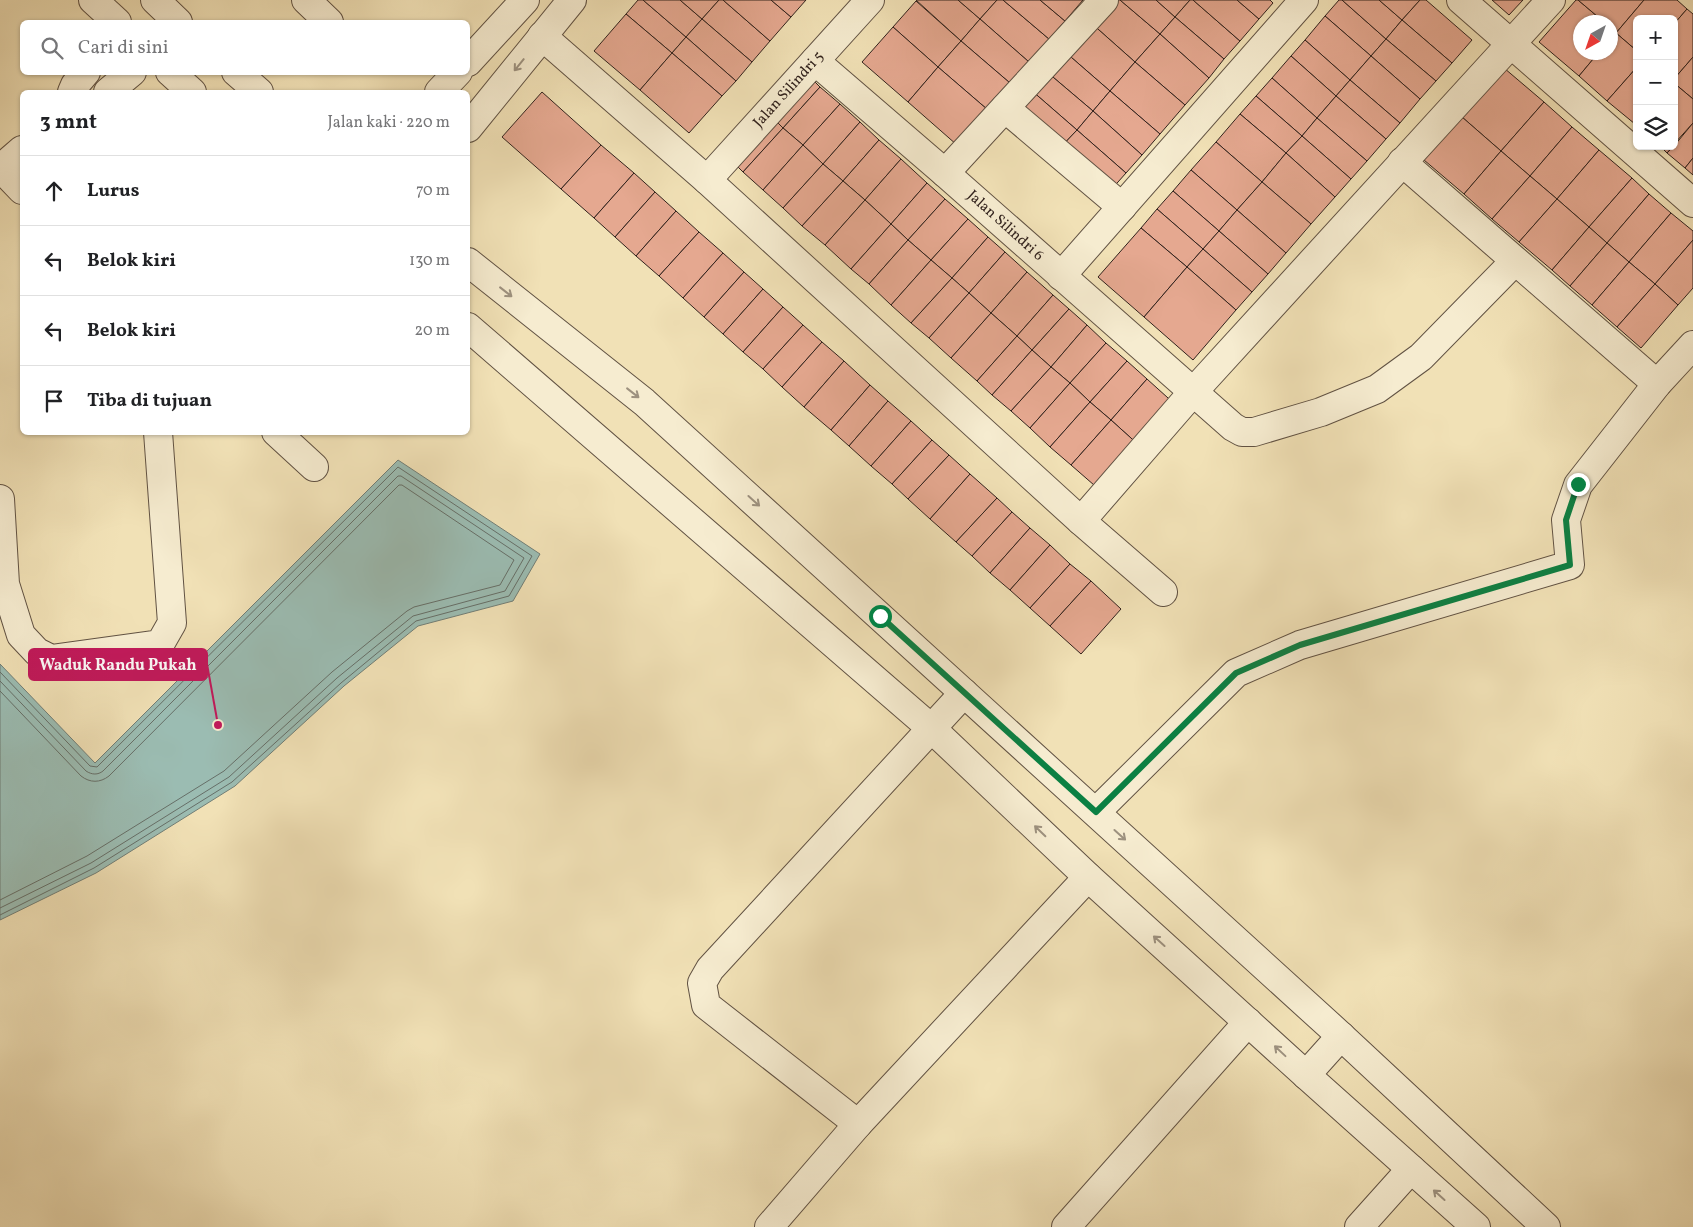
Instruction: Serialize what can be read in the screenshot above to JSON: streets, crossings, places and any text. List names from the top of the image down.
{
  "streets": {
    "street": ["Jalan Silindri 5", "Jalan Silindri 6"]
  },
  "crossings": [
    ["Jalan Silindri 5", "Jalan Silindri 6"]
  ],
  "places": ["Waduk Randu Pukah"],
  "north": "bottom left",
  "page": {
    "map_buttons": ["+", "−"],
    "search": "Cari di sini",
    "heading": ["3 mnt", "Jalan kaki · 220 m"],
    "list": [
      ["Lurus", "70 m"],
      ["Belok kiri", "130 m"],
      ["Belok kiri", "20 m"],
      "Tiba di tujuan"
    ]
  }
}
